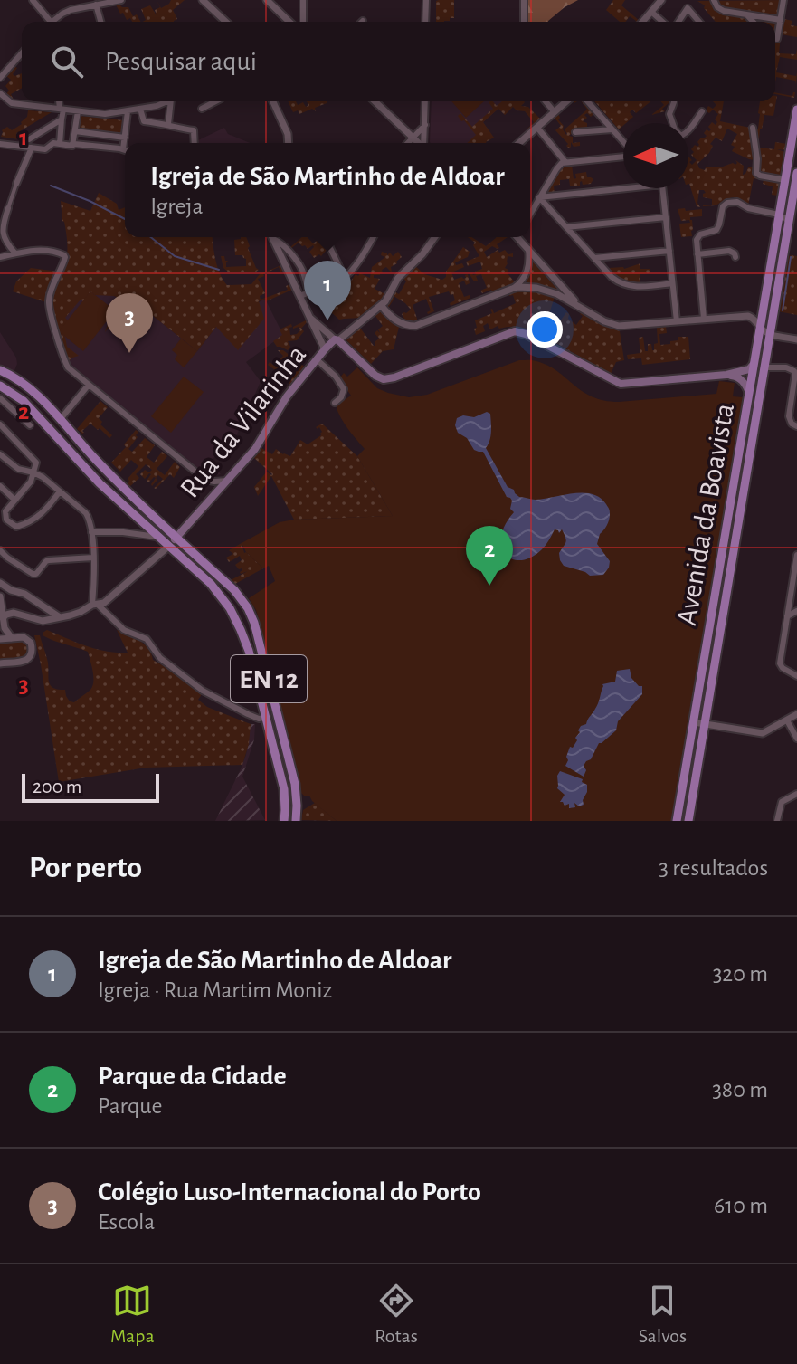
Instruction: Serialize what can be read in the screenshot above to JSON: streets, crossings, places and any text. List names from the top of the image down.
{
  "streets": {
    "main road": ["Rua da Vilarinha", "Avenida da Boavista", "EN 12"]
  },
  "crossings": [
    ["Rua da Vilarinha", "EN 12"]
  ],
  "scale_bar": "200 m",
  "north": "left",
  "page": {
    "search": "Pesquisar aqui",
    "popup": ["Igreja de São Martinho de Aldoar", "Igreja"],
    "pins": ["1", "3", "2"],
    "scale": "200 m",
    "heading": ["Por perto", "3 resultados"],
    "list": [
      {
        "mark": "1",
        "name": "Igreja de São Martinho de Aldoar",
        "note": "Igreja · Rua Martim Moniz",
        "value": "320 m"
      },
      {
        "mark": "2",
        "name": "Parque da Cidade",
        "note": "Parque",
        "value": "380 m"
      },
      {
        "mark": "3",
        "name": "Colégio Luso-Internacional do Porto",
        "note": "Escola",
        "value": "610 m"
      }
    ],
    "nav": ["Mapa", "Rotas", "Salvos"]
  },
  "grid": {
    "rows": ["1", "2", "3"]
  }
}
